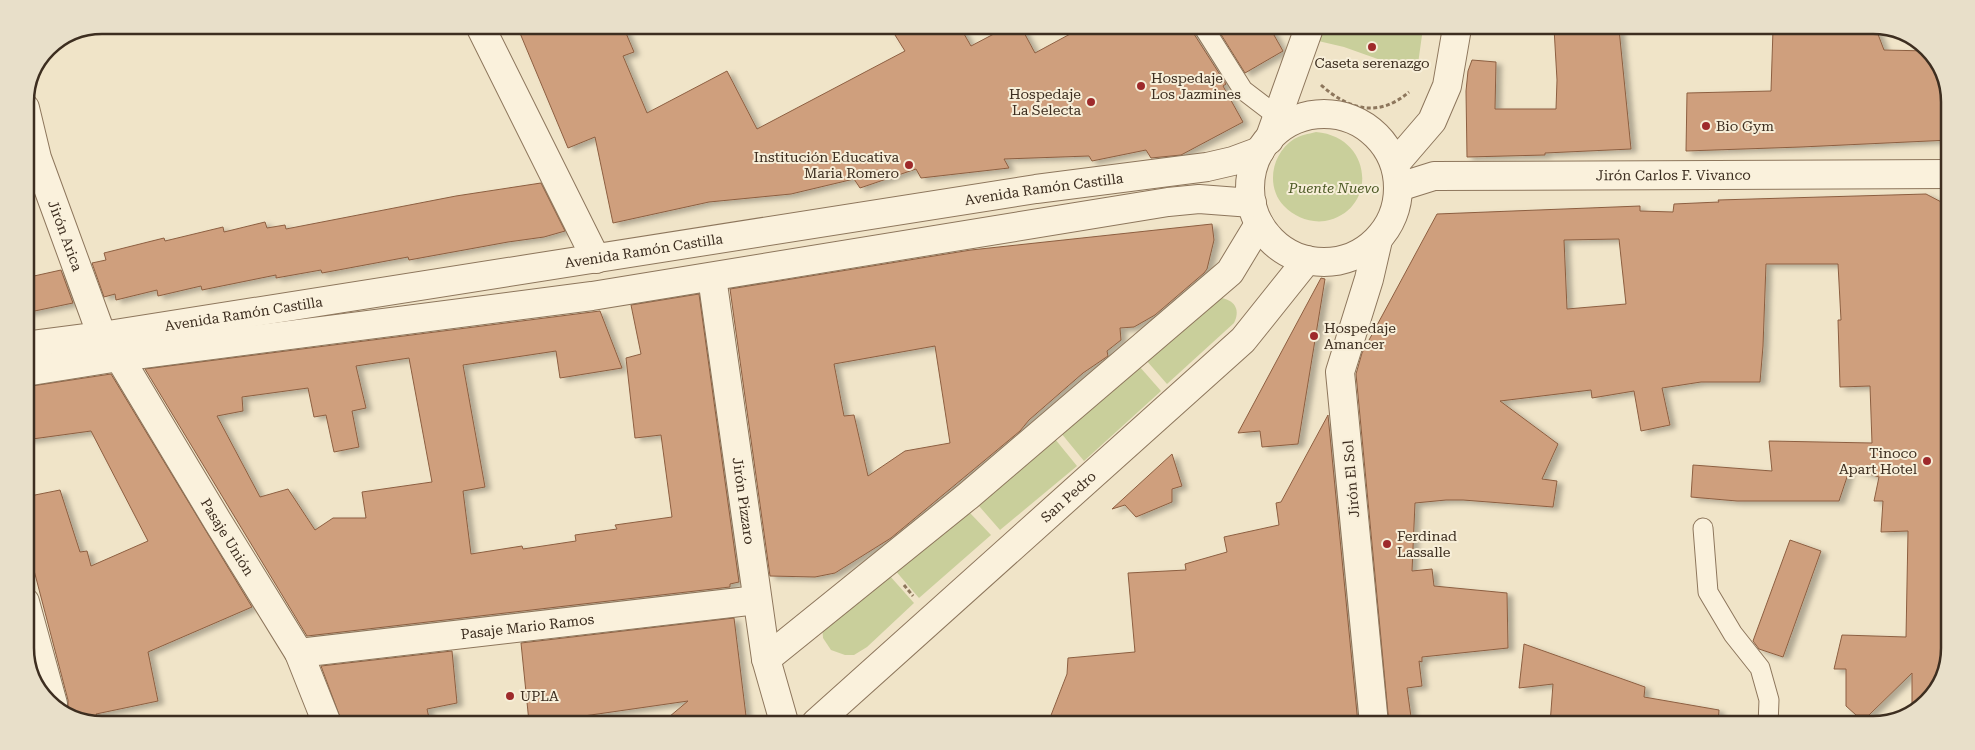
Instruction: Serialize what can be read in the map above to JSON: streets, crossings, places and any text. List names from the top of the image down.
{
  "streets": {
    "street": [
      "Jirón Carlos F. Vivanco",
      "Avenida Ramón Castilla",
      "Jirón Arica",
      "Jirón El Sol",
      "San Pedro",
      "Jirón Pizzaro",
      "Pasaje Unión",
      "Pasaje Mario Ramos"
    ]
  },
  "crossings": [
    ["Jirón Carlos F. Vivanco", "Avenida Ramón Castilla"],
    ["Jirón Carlos F. Vivanco", "Jirón El Sol"],
    ["Jirón Carlos F. Vivanco", "San Pedro"],
    ["Avenida Ramón Castilla", "Jirón Arica"],
    ["Avenida Ramón Castilla", "Jirón El Sol"],
    ["Avenida Ramón Castilla", "San Pedro"],
    ["Avenida Ramón Castilla", "Jirón Pizzaro"],
    ["Avenida Ramón Castilla", "Pasaje Unión"],
    ["Jirón Arica", "Pasaje Unión"],
    ["Jirón El Sol", "San Pedro"],
    ["Jirón Pizzaro", "Pasaje Mario Ramos"],
    ["Pasaje Unión", "Pasaje Mario Ramos"]
  ],
  "parks": ["Puente Nuevo"],
  "places": [
    "Caseta serenazgo",
    "Hospedaje Los Jazmines",
    "Hospedaje La Selecta",
    "Bio Gym",
    "Institución Educativa Maria Romero",
    "Hospedaje Amancer",
    "Tinoco Apart Hotel",
    "Ferdinad Lassalle",
    "UPLA"
  ]
}
